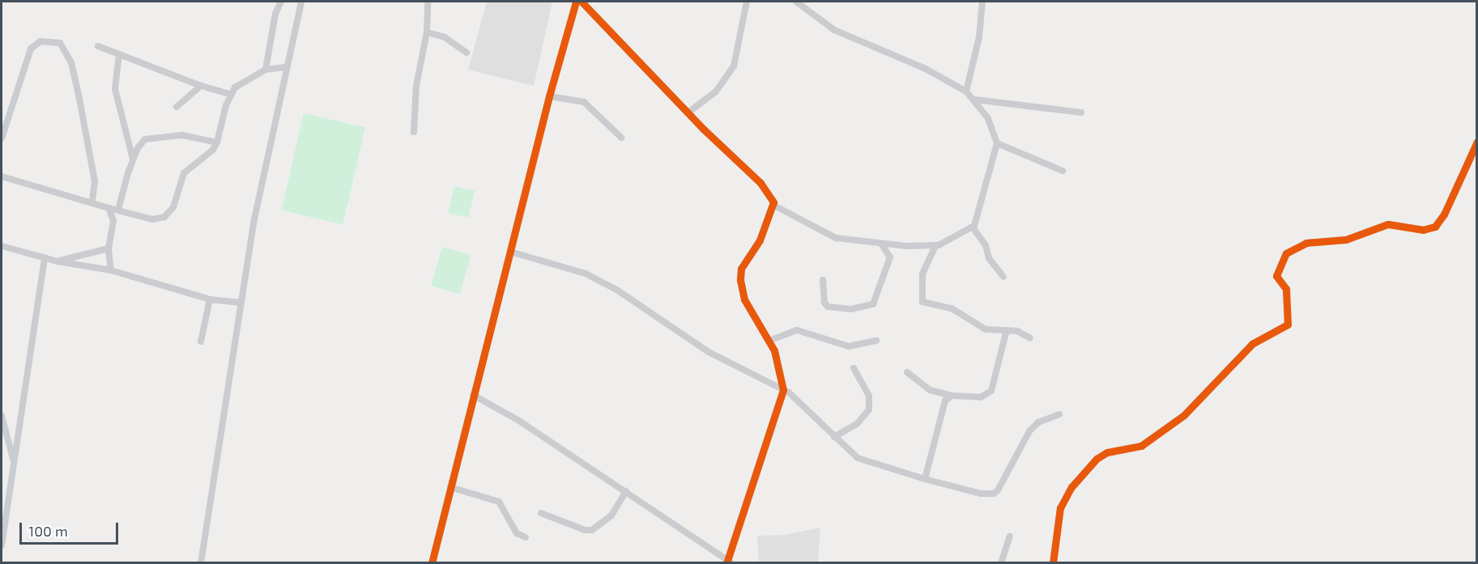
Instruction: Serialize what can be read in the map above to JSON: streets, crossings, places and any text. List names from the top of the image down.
{
  "scale_bar": "100 m"
}
